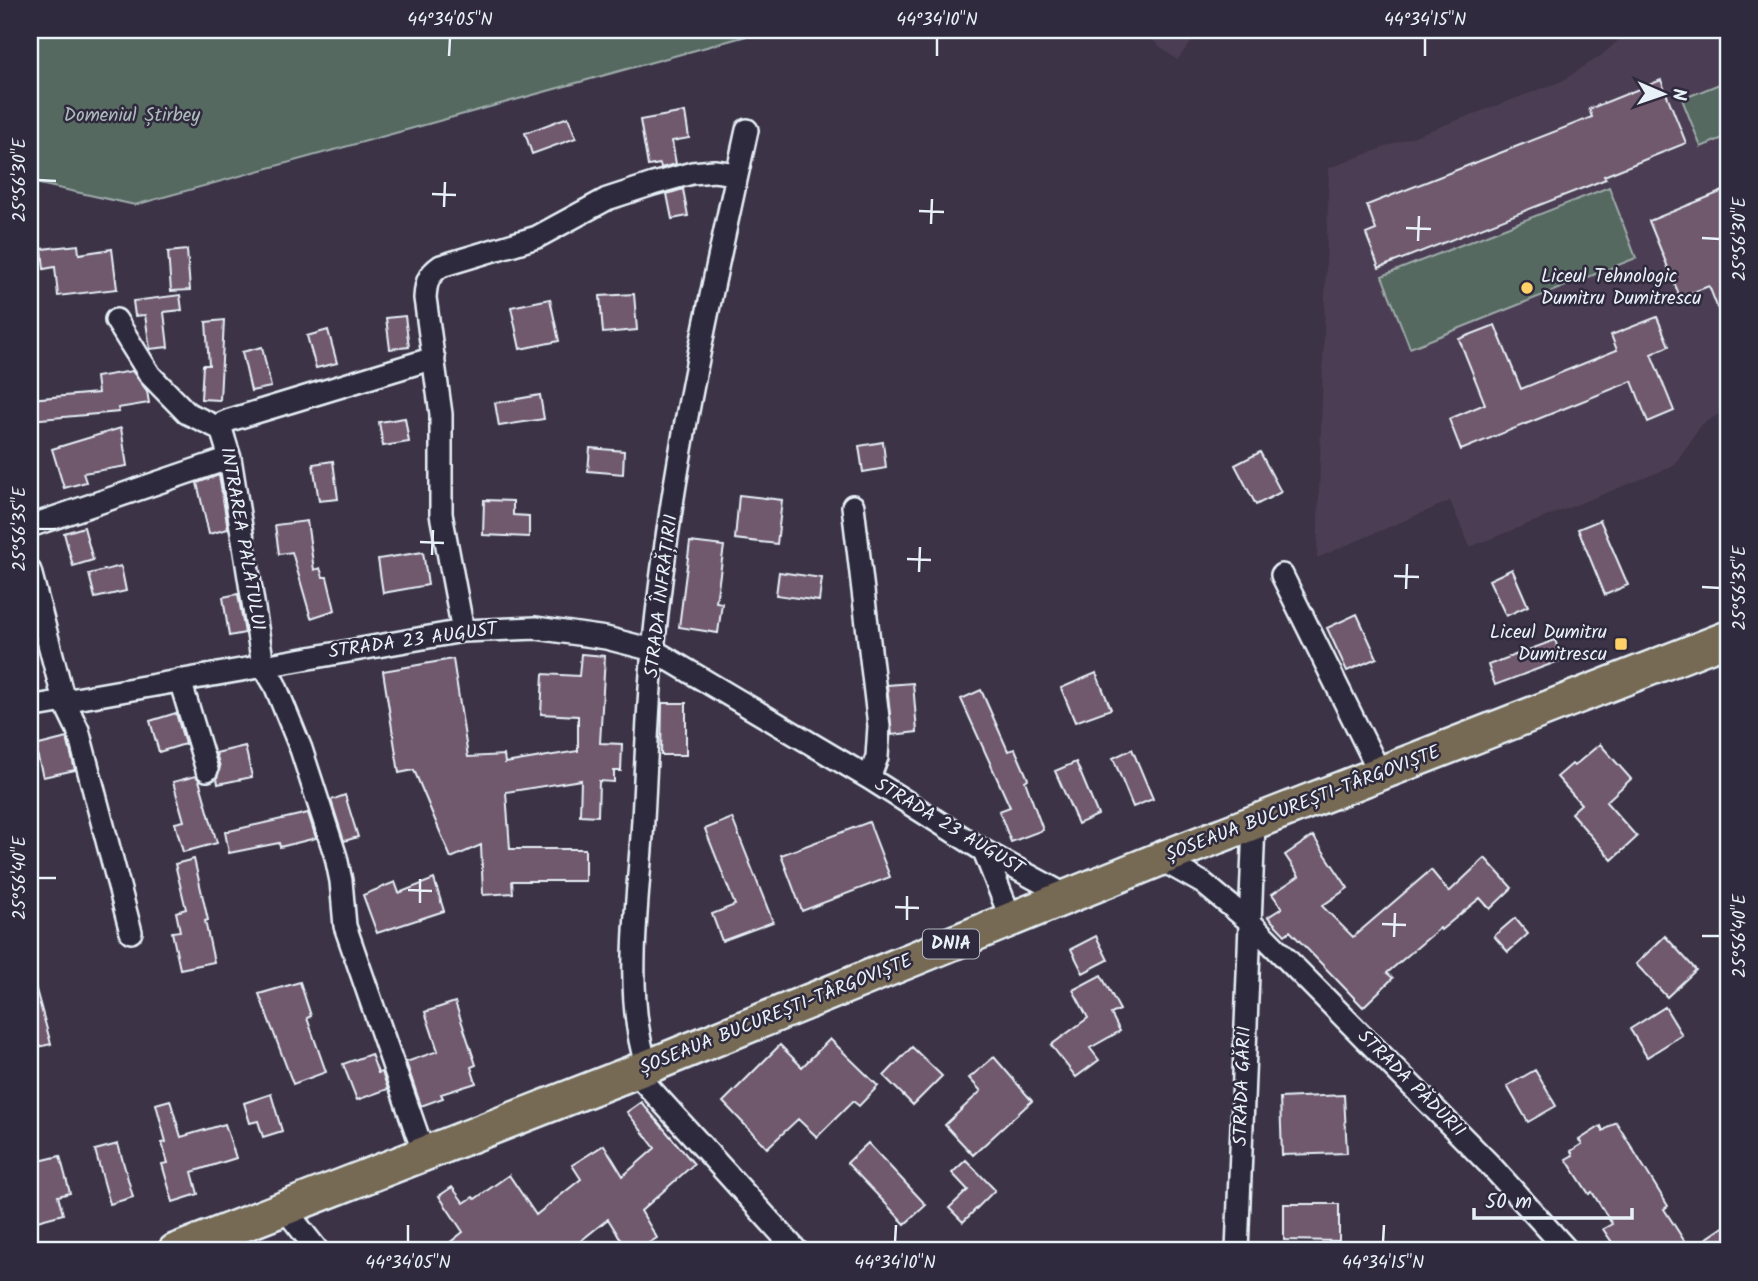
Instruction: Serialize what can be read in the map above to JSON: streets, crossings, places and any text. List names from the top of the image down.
{
  "streets": {
    "main road": ["ȘOSEAUA BUCUREȘTI-TÂRGOVIȘTE", "DN1A"],
    "street": [
      "INTRAREA PALATULUI",
      "STRADA ÎNFRĂȚIRII",
      "STRADA 23 AUGUST",
      "STRADA PĂDURII",
      "STRADA GĂRII"
    ]
  },
  "crossings": [
    ["INTRAREA PALATULUI", "STRADA 23 AUGUST"],
    ["INTRAREA PALATULUI", "ȘOSEAUA BUCUREȘTI-TÂRGOVIȘTE"],
    ["STRADA ÎNFRĂȚIRII", "STRADA 23 AUGUST"],
    ["STRADA ÎNFRĂȚIRII", "ȘOSEAUA BUCUREȘTI-TÂRGOVIȘTE"],
    ["STRADA 23 AUGUST", "ȘOSEAUA BUCUREȘTI-TÂRGOVIȘTE"],
    ["ȘOSEAUA BUCUREȘTI-TÂRGOVIȘTE", "STRADA PĂDURII"],
    ["ȘOSEAUA BUCUREȘTI-TÂRGOVIȘTE", "STRADA GĂRII"],
    ["STRADA PĂDURII", "STRADA GĂRII"]
  ],
  "parks": ["Domeniul Știrbey"],
  "places": {
    "other": ["Liceul Tehnologic Dumitru Dumitrescu"],
    "transit": ["Liceul Dumitru Dumitrescu"]
  },
  "scale_bar": "50 m",
  "north": "right",
  "coordinates": [
    "44°34'05\"N",
    "44°34'10\"N",
    "44°34'15\"N",
    "25°56'30\"E",
    "25°56'35\"E",
    "25°56'40\"E"
  ]
}
